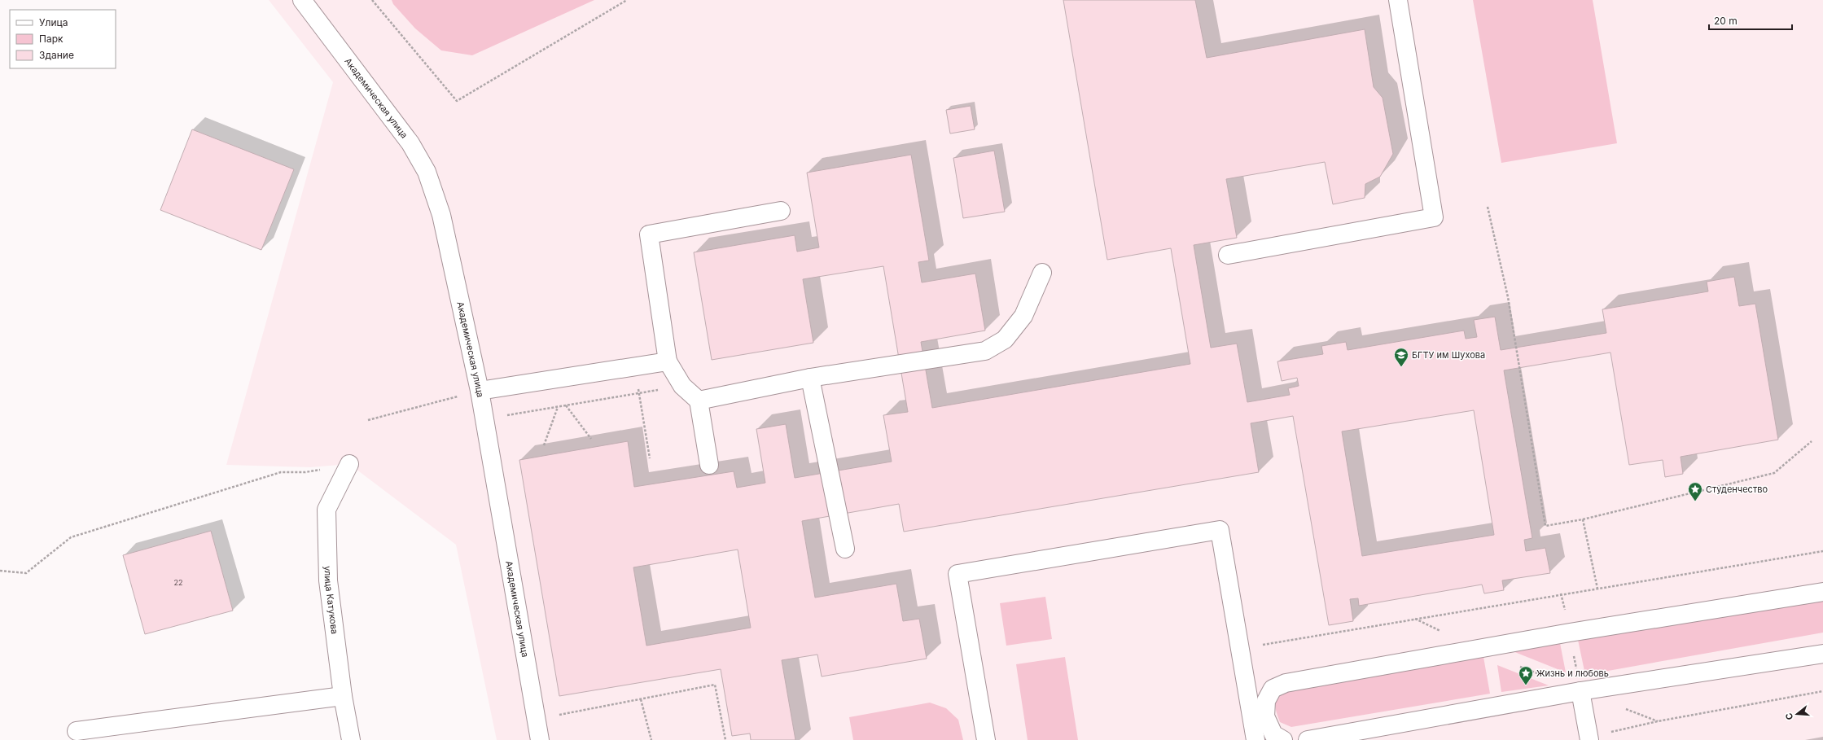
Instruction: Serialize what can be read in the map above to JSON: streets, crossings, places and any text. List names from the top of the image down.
{
  "streets": {
    "street": ["Академическая улица", "улица Катукова"]
  },
  "places": {
    "school or university": ["БГТУ им Шухова"],
    "place": ["Студенчество", "Жизнь и любовь"]
  },
  "house_numbers": ["22"],
  "legend": ["Улица", "Парк", "Здание"],
  "scale_bar": "20 m",
  "north": "left"
}
